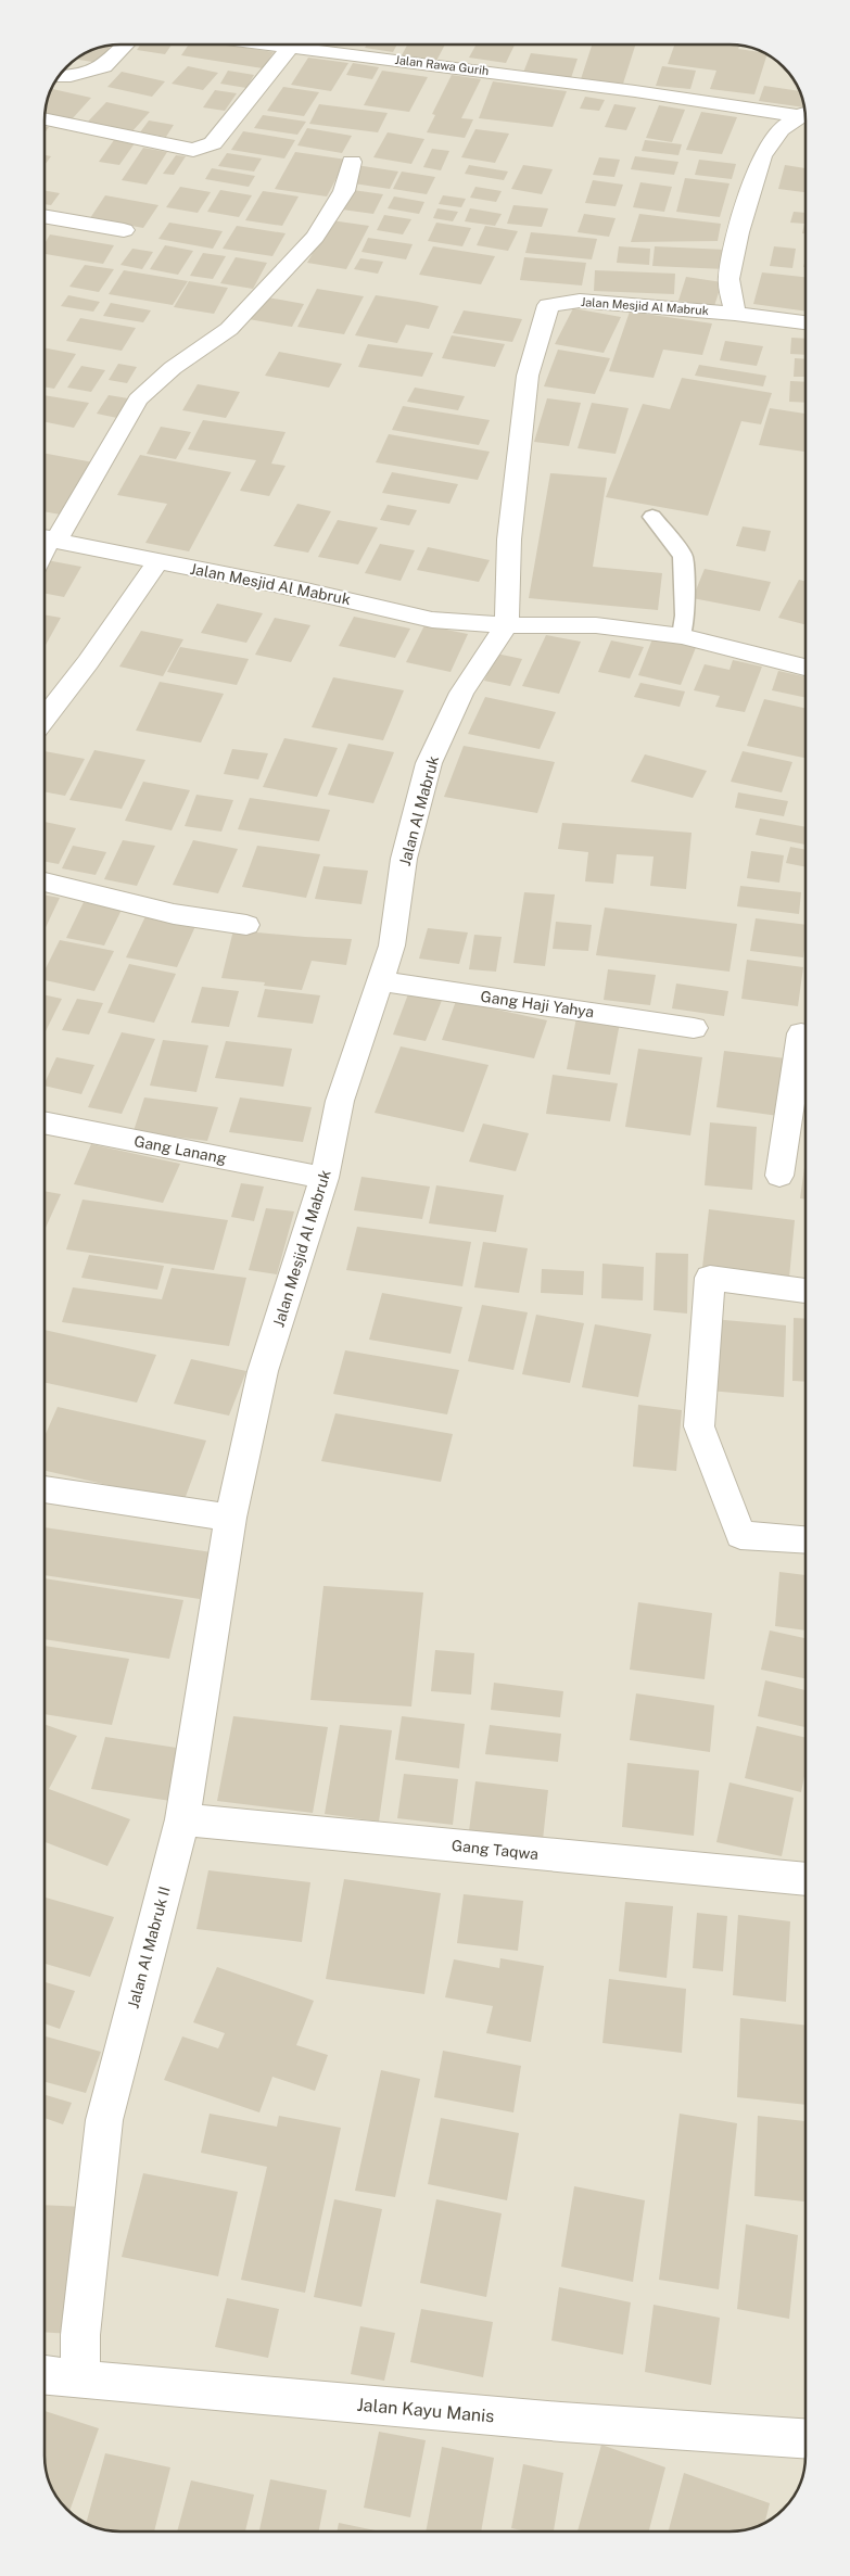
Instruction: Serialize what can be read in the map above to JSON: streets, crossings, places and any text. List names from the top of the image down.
{
  "streets": {
    "street": [
      "Jalan Rawa Gurih",
      "Jalan Mesjid Al Mabruk",
      "Jalan Al Mabruk",
      "Gang Haji Yahya",
      "Gang Lanang",
      "Gang Taqwa",
      "Jalan Al Mabruk II",
      "Jalan Kayu Manis"
    ]
  },
  "crossings": [
    ["Jalan Mesjid Al Mabruk", "Jalan Al Mabruk"],
    ["Jalan Mesjid Al Mabruk", "Gang Haji Yahya"],
    ["Jalan Mesjid Al Mabruk", "Gang Lanang"],
    ["Jalan Mesjid Al Mabruk", "Jalan Al Mabruk II"],
    ["Jalan Al Mabruk", "Gang Haji Yahya"],
    ["Gang Taqwa", "Jalan Al Mabruk II"],
    ["Jalan Al Mabruk II", "Jalan Kayu Manis"]
  ]
}
